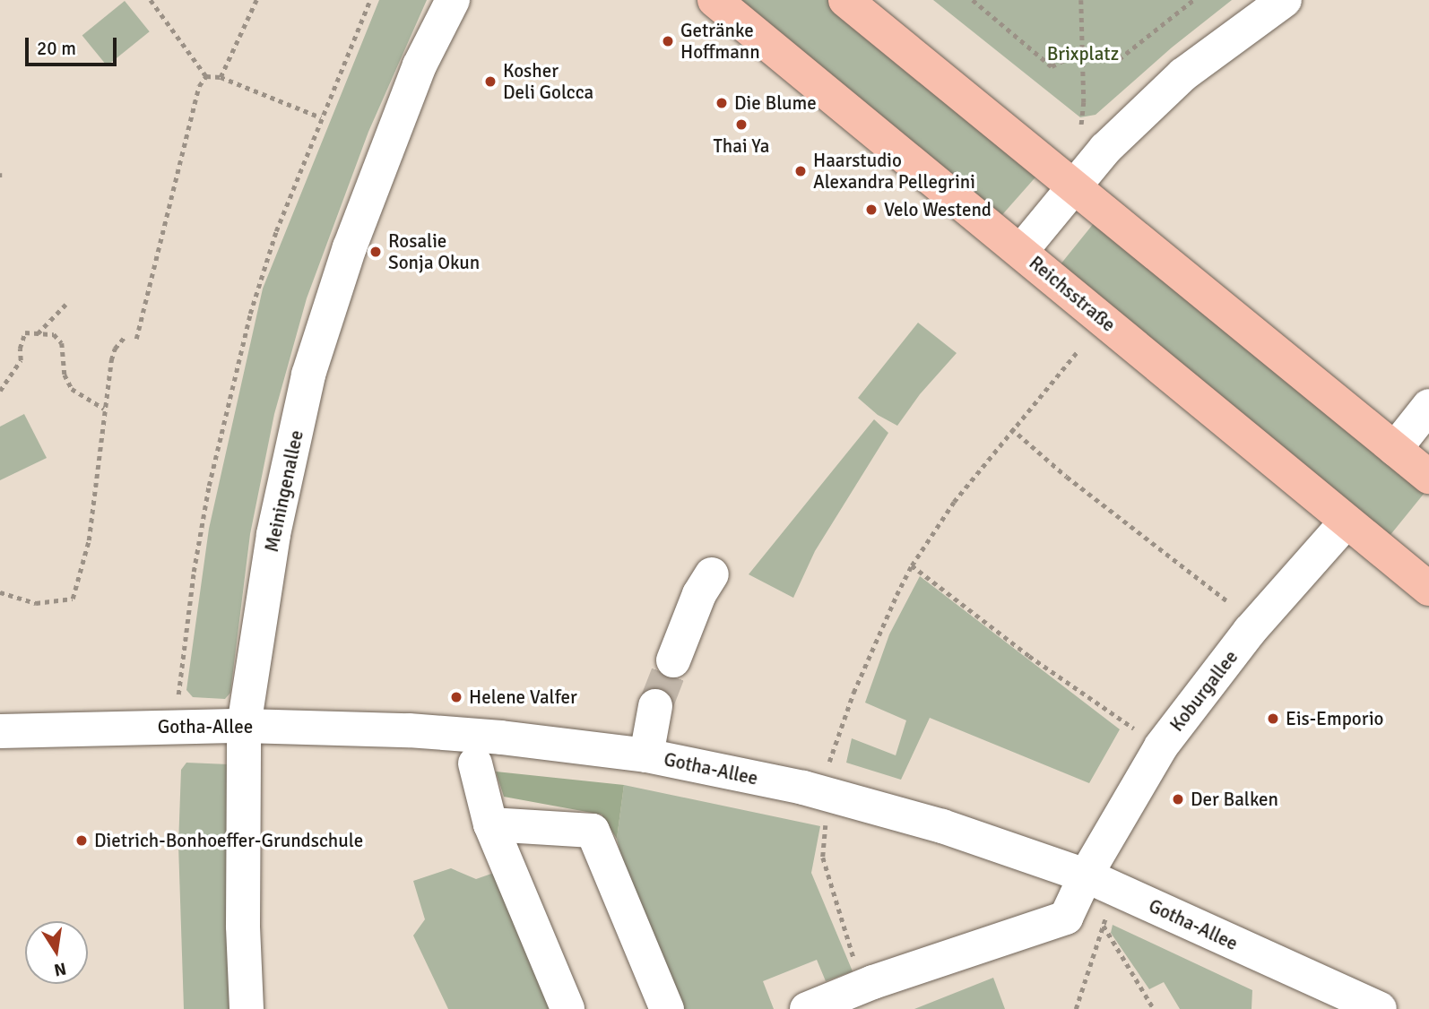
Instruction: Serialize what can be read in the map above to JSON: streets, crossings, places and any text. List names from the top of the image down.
{
  "streets": {
    "main road": ["Reichsstraße"],
    "street": ["Meiningenallee", "Koburgallee", "Gotha-Allee"]
  },
  "crossings": [
    ["Reichsstraße", "Koburgallee"],
    ["Meiningenallee", "Gotha-Allee"],
    ["Koburgallee", "Gotha-Allee"]
  ],
  "parks": ["Brixplatz"],
  "places": [
    "Getränke Hoffmann",
    "Kosher Deli Golcca",
    "Die Blume",
    "Thai Ya",
    "Haarstudio Alexandra Pellegrini",
    "Velo Westend",
    "Rosalie Sonja Okun",
    "Helene Valfer",
    "Eis-Emporio",
    "Der Balken",
    "Dietrich-Bonhoeffer-Grundschule"
  ],
  "scale_bar": "20 m",
  "north": "bottom"
}
